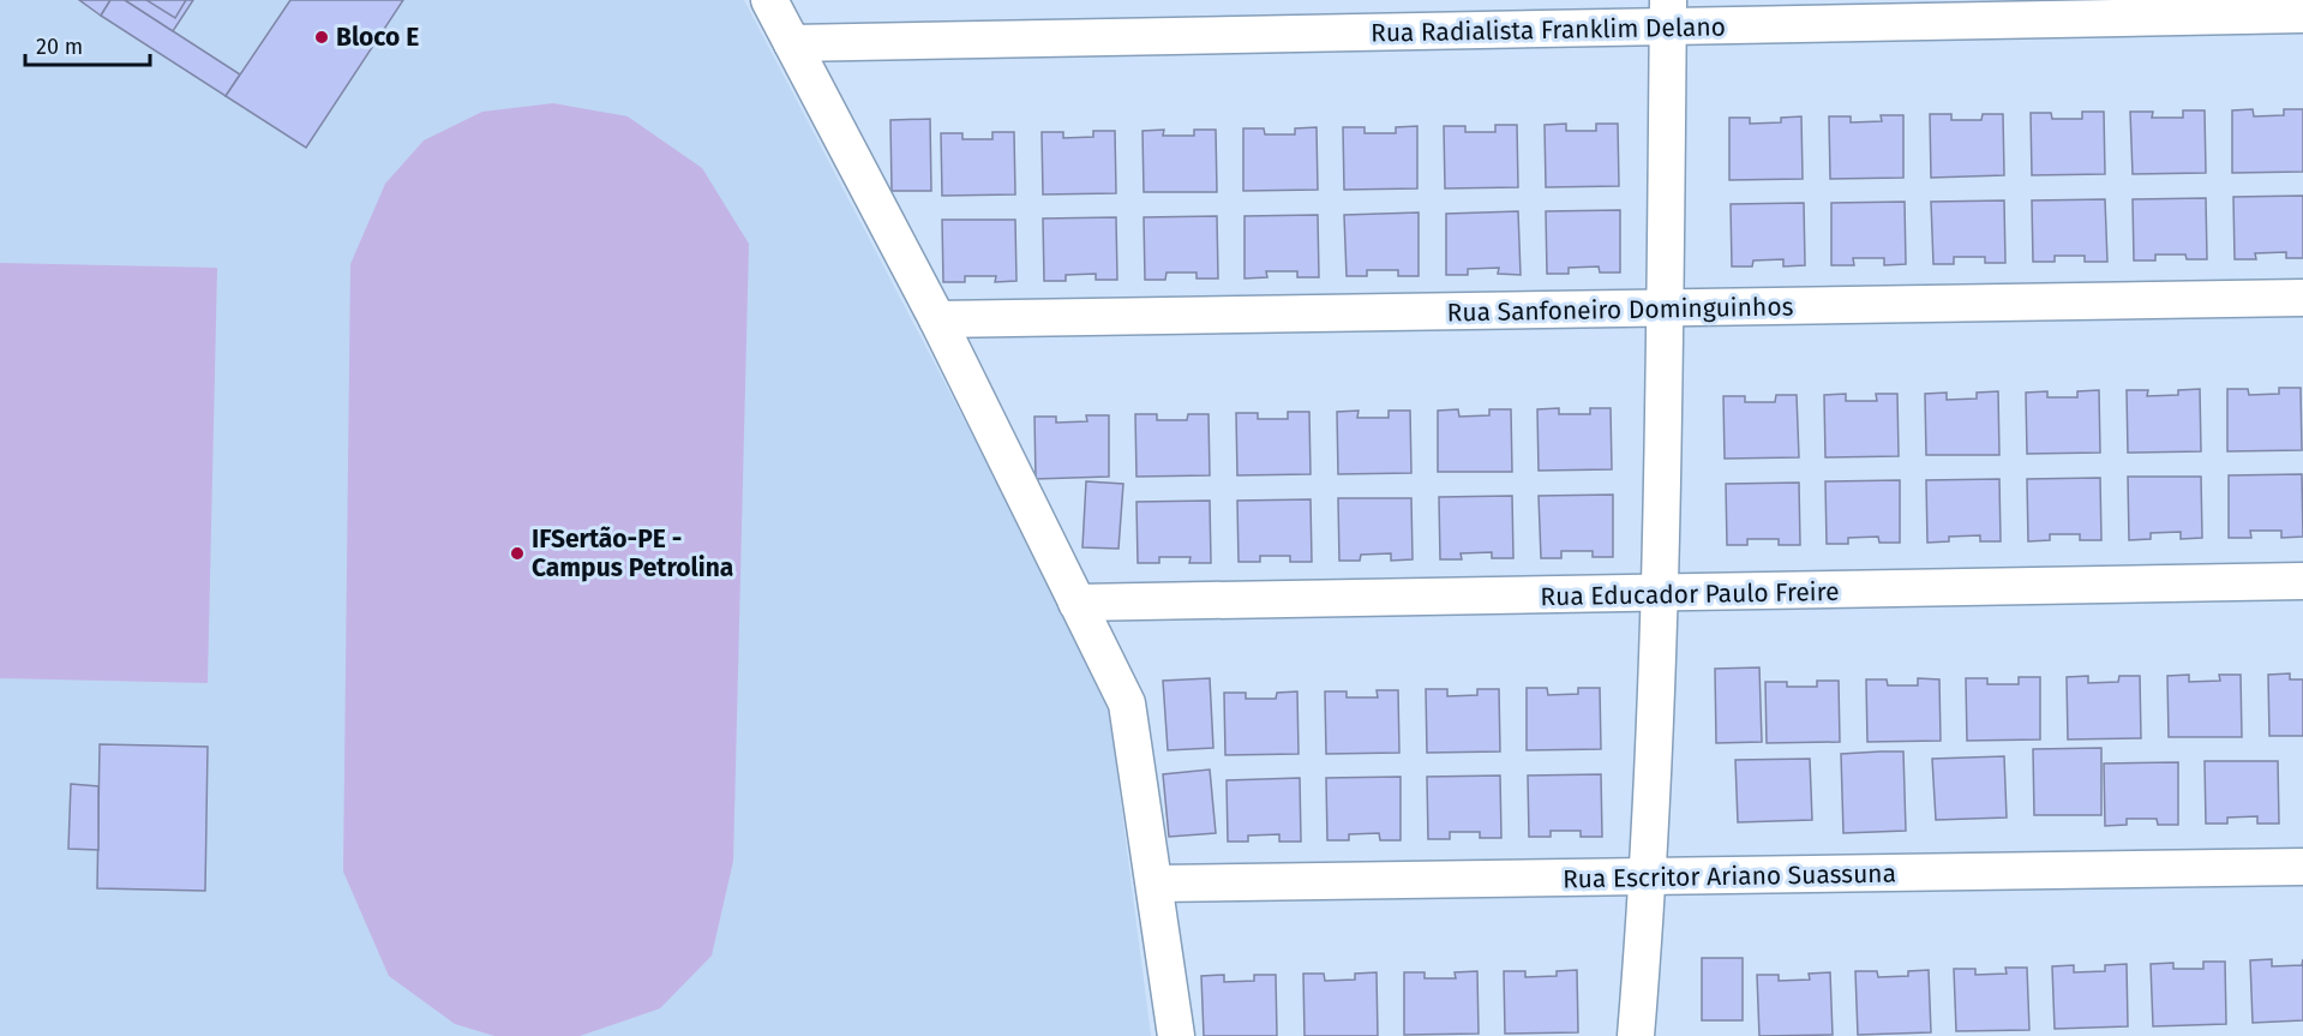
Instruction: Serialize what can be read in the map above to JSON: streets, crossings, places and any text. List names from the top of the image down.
{
  "streets": {
    "street": [
      "Rua Radialista Franklim Delano",
      "Rua Sanfoneiro Dominguinhos",
      "Rua Educador Paulo Freire",
      "Rua Escritor Ariano Suassuna"
    ]
  },
  "places": ["Bloco E", "IFSertão-PE - Campus Petrolina"],
  "scale_bar": "20 m"
}
